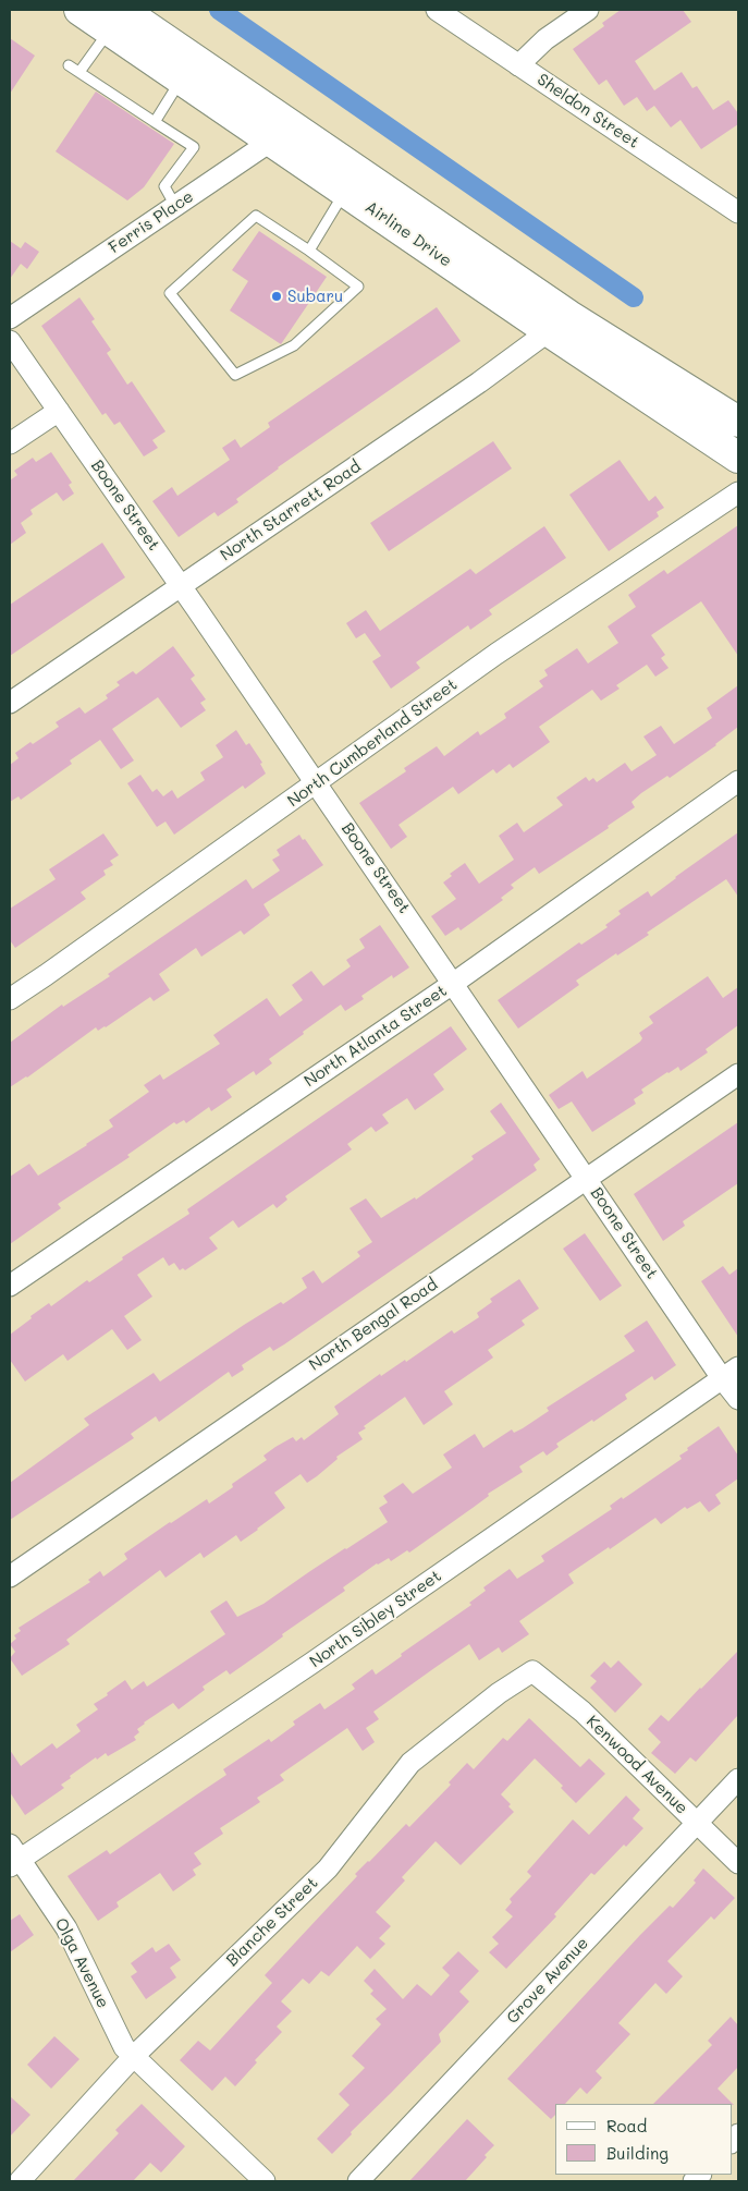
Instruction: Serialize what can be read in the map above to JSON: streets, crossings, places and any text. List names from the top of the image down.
{
  "streets": {
    "highway": ["Airline Drive"],
    "street": [
      "Sheldon Street",
      "Ferris Place",
      "Boone Street",
      "North Starrett Road",
      "North Cumberland Street",
      "North Atlanta Street",
      "North Bengal Road",
      "North Sibley Street",
      "Kenwood Avenue",
      "Blanche Street",
      "Olga Avenue",
      "Grove Avenue"
    ]
  },
  "crossings": [
    ["Ferris Place", "Airline Drive"],
    ["Airline Drive", "North Starrett Road"],
    ["Boone Street", "North Starrett Road"],
    ["Boone Street", "North Cumberland Street"],
    ["Boone Street", "North Atlanta Street"],
    ["Boone Street", "North Bengal Road"],
    ["Boone Street", "North Sibley Street"],
    ["North Sibley Street", "Olga Avenue"],
    ["Kenwood Avenue", "Blanche Street"],
    ["Kenwood Avenue", "Grove Avenue"],
    ["Blanche Street", "Olga Avenue"]
  ],
  "places": ["Subaru"],
  "legend": ["Road", "Building"]
}
